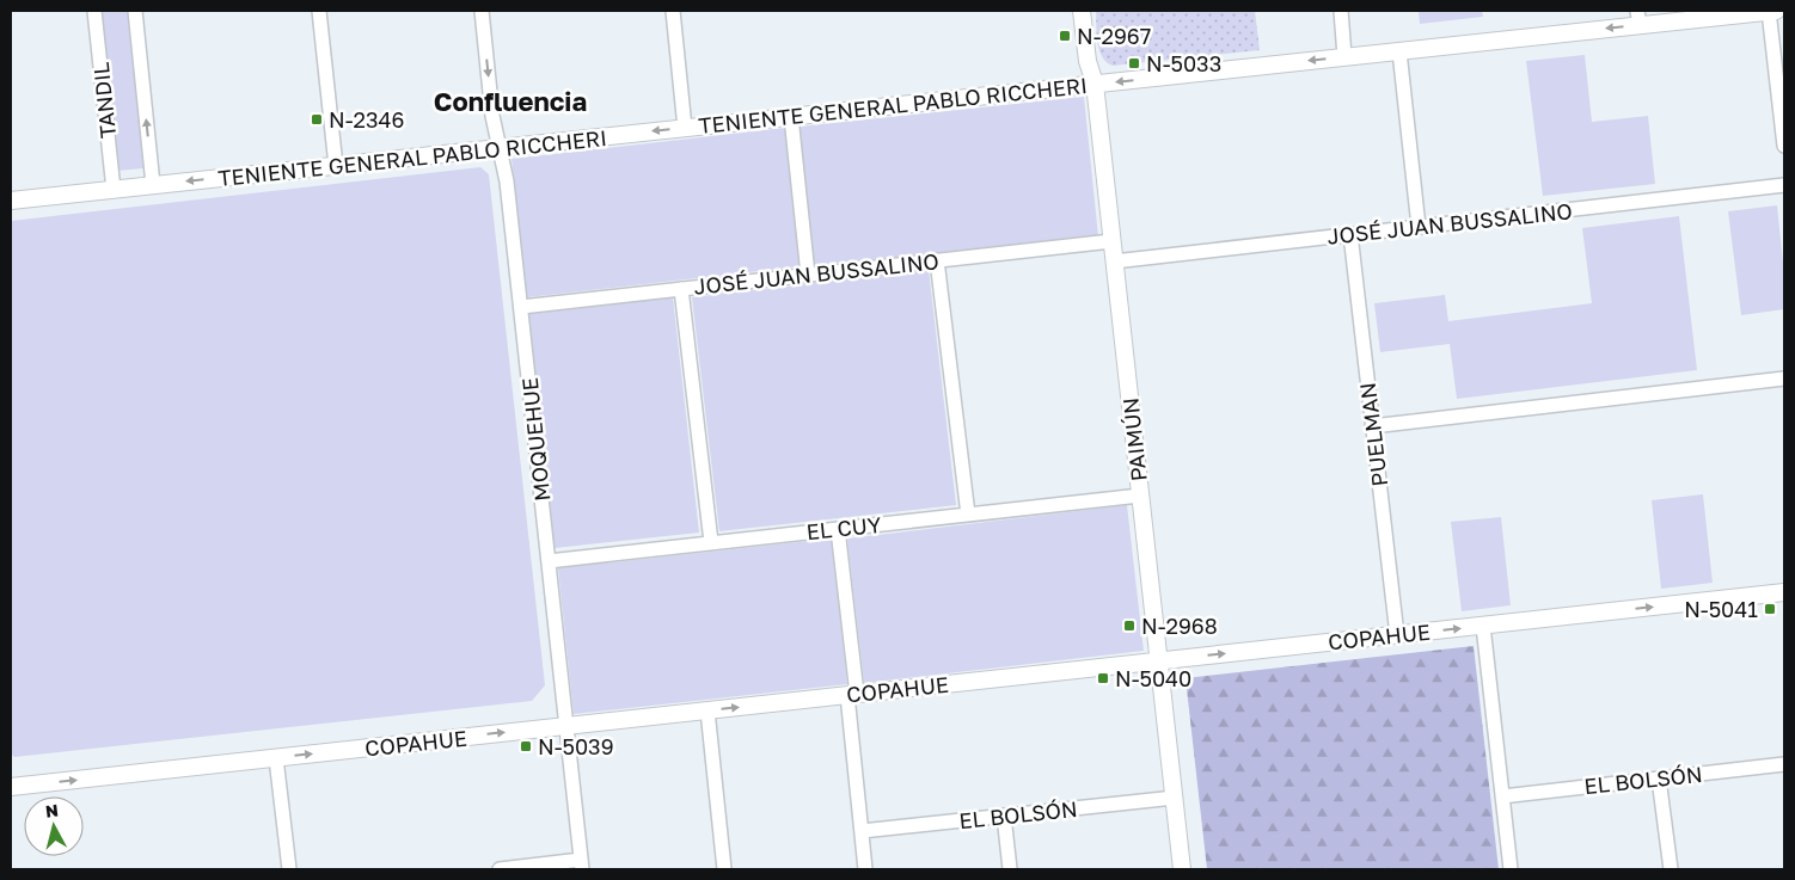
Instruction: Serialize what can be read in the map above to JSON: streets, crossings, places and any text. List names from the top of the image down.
{
  "streets": {
    "street": [
      "TANDIL",
      "TENIENTE GENERAL PABLO RICCHERI",
      "JOSÉ JUAN BUSSALINO",
      "PUELMAN",
      "MOQUEHUE",
      "PAIMÚN",
      "EL CUY",
      "COPAHUE",
      "EL BOLSÓN"
    ]
  },
  "crossings": [
    ["TANDIL", "TENIENTE GENERAL PABLO RICCHERI"],
    ["TENIENTE GENERAL PABLO RICCHERI", "MOQUEHUE"],
    ["TENIENTE GENERAL PABLO RICCHERI", "PAIMÚN"],
    ["JOSÉ JUAN BUSSALINO", "PUELMAN"],
    ["JOSÉ JUAN BUSSALINO", "MOQUEHUE"],
    ["JOSÉ JUAN BUSSALINO", "PAIMÚN"],
    ["PUELMAN", "COPAHUE"],
    ["MOQUEHUE", "EL CUY"],
    ["MOQUEHUE", "COPAHUE"],
    ["PAIMÚN", "EL CUY"],
    ["PAIMÚN", "COPAHUE"],
    ["PAIMÚN", "EL BOLSÓN"]
  ],
  "one_way": ["TENIENTE GENERAL PABLO RICCHERI", "COPAHUE"],
  "districts": ["Confluencia"],
  "places": {
    "transit": [
      "N-2967",
      "N-5033",
      "N-2346",
      "N-5041",
      "N-2968",
      "N-5040",
      "N-5039"
    ]
  },
  "north": "top"
}
